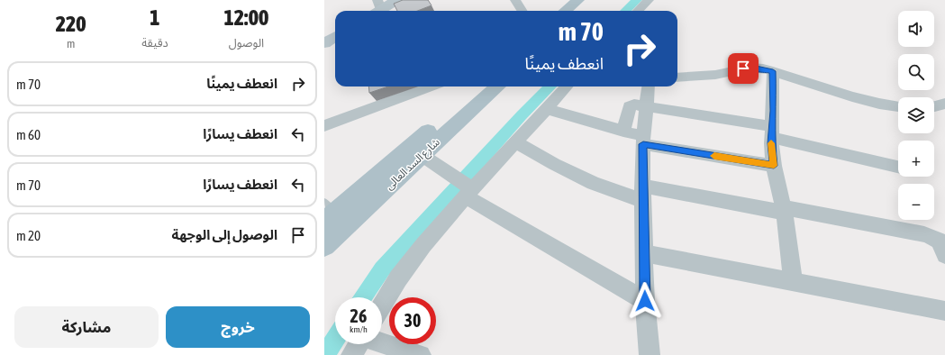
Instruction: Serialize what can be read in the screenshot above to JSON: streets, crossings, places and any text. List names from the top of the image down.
{
  "streets": {
    "main road": ["شارع السد العالى"]
  },
  "page": {
    "eta": [
      "12:00",
      "الوصول",
      "1",
      "دقيقة",
      "220",
      "m"
    ],
    "map_buttons": ["+", "−"],
    "turn": ["70 m", "انعطف يمينًا"],
    "list": [
      {
        "name": "انعطف يمينًا",
        "value": "70 m"
      },
      {
        "name": "انعطف يسارًا",
        "value": "60 m"
      },
      {
        "name": "انعطف يسارًا",
        "value": "70 m"
      },
      {
        "name": "الوصول إلى الوجهة",
        "value": "20 m"
      }
    ],
    "speed": "26 km/h",
    "limit": "30",
    "buttons": ["خروج", "مشاركة"]
  }
}
